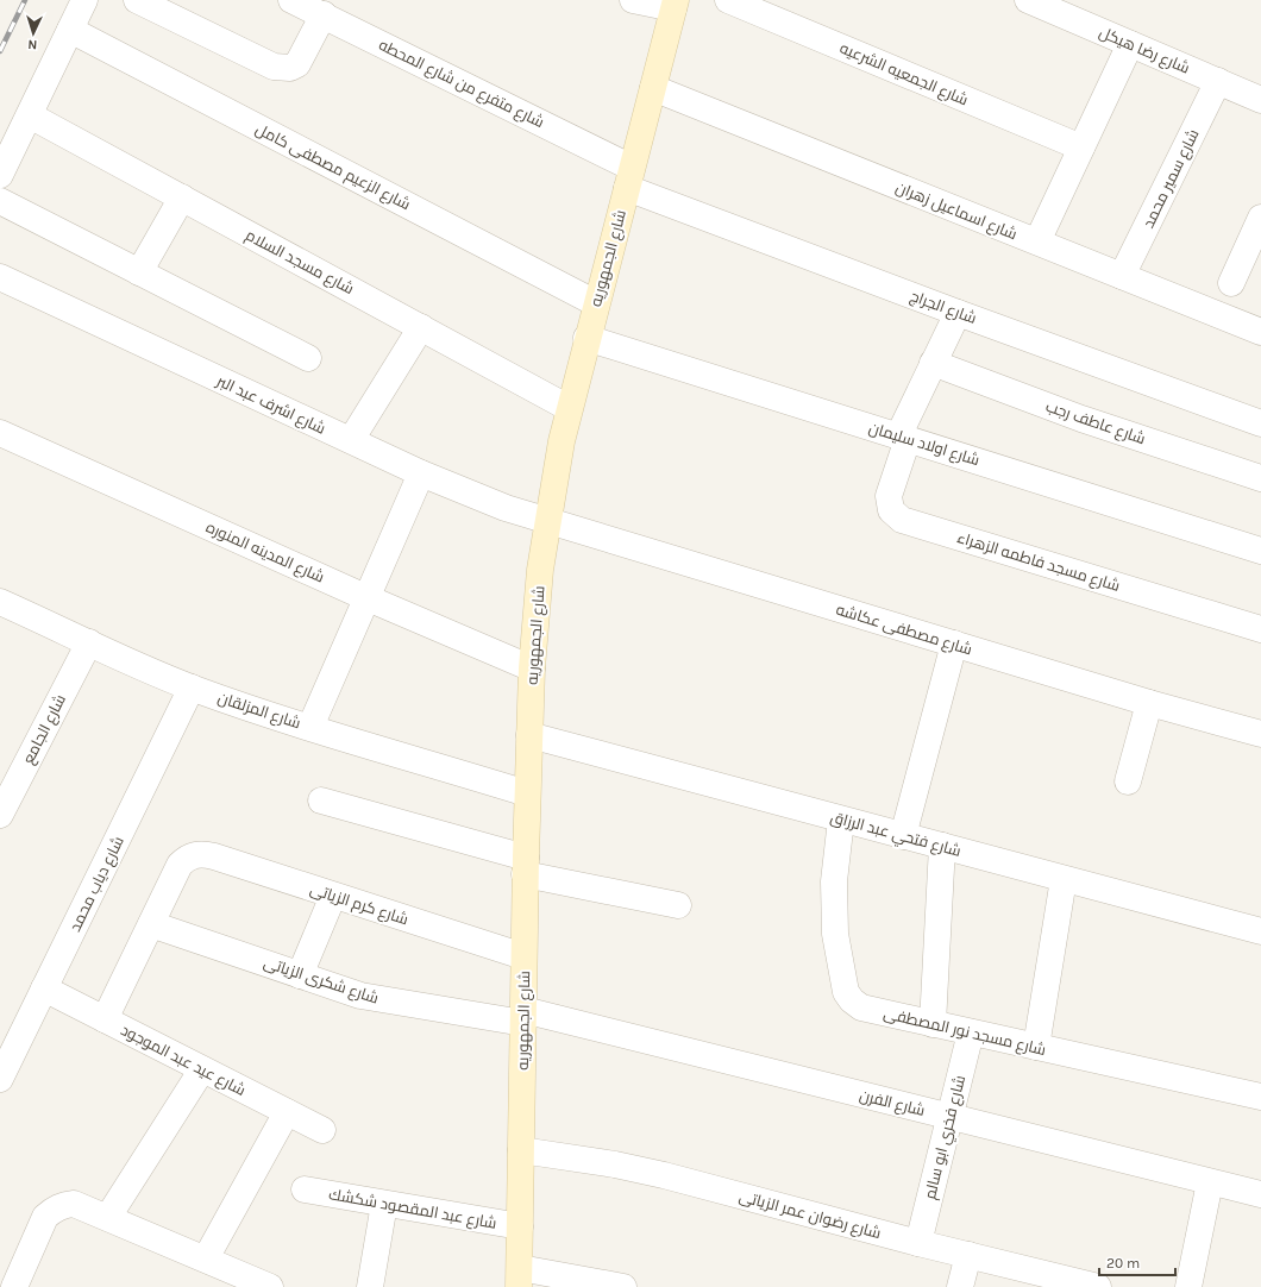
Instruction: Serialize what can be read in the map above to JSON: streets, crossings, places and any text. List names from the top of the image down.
{
  "streets": {
    "main road": ["شارع الجمهوريه"],
    "street": [
      "شارع رضا هيكل",
      "شارع الجمعيه الشرعيه",
      "شارع متفرع من شارع المحطه",
      "شارع الزعيم مصطفى كامل",
      "شارع سمير محمد",
      "شارع اسماعيل زهران",
      "شارع مسجد السلام",
      "شارع الجراج",
      "شارع اشرف عبد البر",
      "شارع عاطف رجب",
      "شارع اولاد سليمان",
      "شارع المدينه المنوره",
      "شارع مسجد فاطمه الزهراء",
      "شارع مصطفى عكاشه",
      "شارع المزلقان",
      "شارع الجامع",
      "شارع فتحي عبد الرزاق",
      "شارع دياب محمد",
      "شارع كرم الزياتى",
      "شارع شكرى الزياتى",
      "شارع مسجد نور المصطفى",
      "شارع عيد عبد الموجود",
      "شارع الفرن",
      "شارع فخري ابو سالم",
      "شارع عبد المقصود شكشك",
      "شارع رضوان عمر الزياتى"
    ]
  },
  "crossings": [
    ["شارع رضا هيكل", "شارع سمير محمد"],
    ["شارع متفرع من شارع المحطه", "شارع الجمهوريه"],
    ["شارع متفرع من شارع المحطه", "شارع الجراج"],
    ["شارع الزعيم مصطفى كامل", "شارع الجمهوريه"],
    ["شارع سمير محمد", "شارع اسماعيل زهران"],
    ["شارع اسماعيل زهران", "شارع الجمهوريه"],
    ["شارع الجمهوريه", "شارع مسجد السلام"],
    ["شارع الجمهوريه", "شارع الجراج"],
    ["شارع الجمهوريه", "شارع اشرف عبد البر"],
    ["شارع الجمهوريه", "شارع اولاد سليمان"],
    ["شارع الجمهوريه", "شارع المدينه المنوره"],
    ["شارع الجمهوريه", "شارع مصطفى عكاشه"],
    ["شارع الجمهوريه", "شارع المزلقان"],
    ["شارع الجمهوريه", "شارع فتحي عبد الرزاق"],
    ["شارع الجمهوريه", "شارع كرم الزياتى"],
    ["شارع الجمهوريه", "شارع شكرى الزياتى"],
    ["شارع الجمهوريه", "شارع الفرن"],
    ["شارع الجمهوريه", "شارع عبد المقصود شكشك"],
    ["شارع الجمهوريه", "شارع رضوان عمر الزياتى"],
    ["شارع الجراج", "شارع مسجد فاطمه الزهراء"],
    ["شارع اشرف عبد البر", "شارع مصطفى عكاشه"],
    ["شارع عاطف رجب", "شارع مسجد فاطمه الزهراء"],
    ["شارع اولاد سليمان", "شارع مسجد فاطمه الزهراء"],
    ["شارع المزلقان", "شارع الجامع"],
    ["شارع المزلقان", "شارع دياب محمد"],
    ["شارع فتحي عبد الرزاق", "شارع مسجد نور المصطفى"],
    ["شارع دياب محمد", "شارع عيد عبد الموجود"],
    ["شارع كرم الزياتى", "شارع شكرى الزياتى"],
    ["شارع شكرى الزياتى", "شارع الفرن"],
    ["شارع مسجد نور المصطفى", "شارع فخري ابو سالم"],
    ["شارع الفرن", "شارع فخري ابو سالم"],
    ["شارع فخري ابو سالم", "شارع رضوان عمر الزياتى"]
  ],
  "scale_bar": "20 m",
  "north": "bottom"
}
